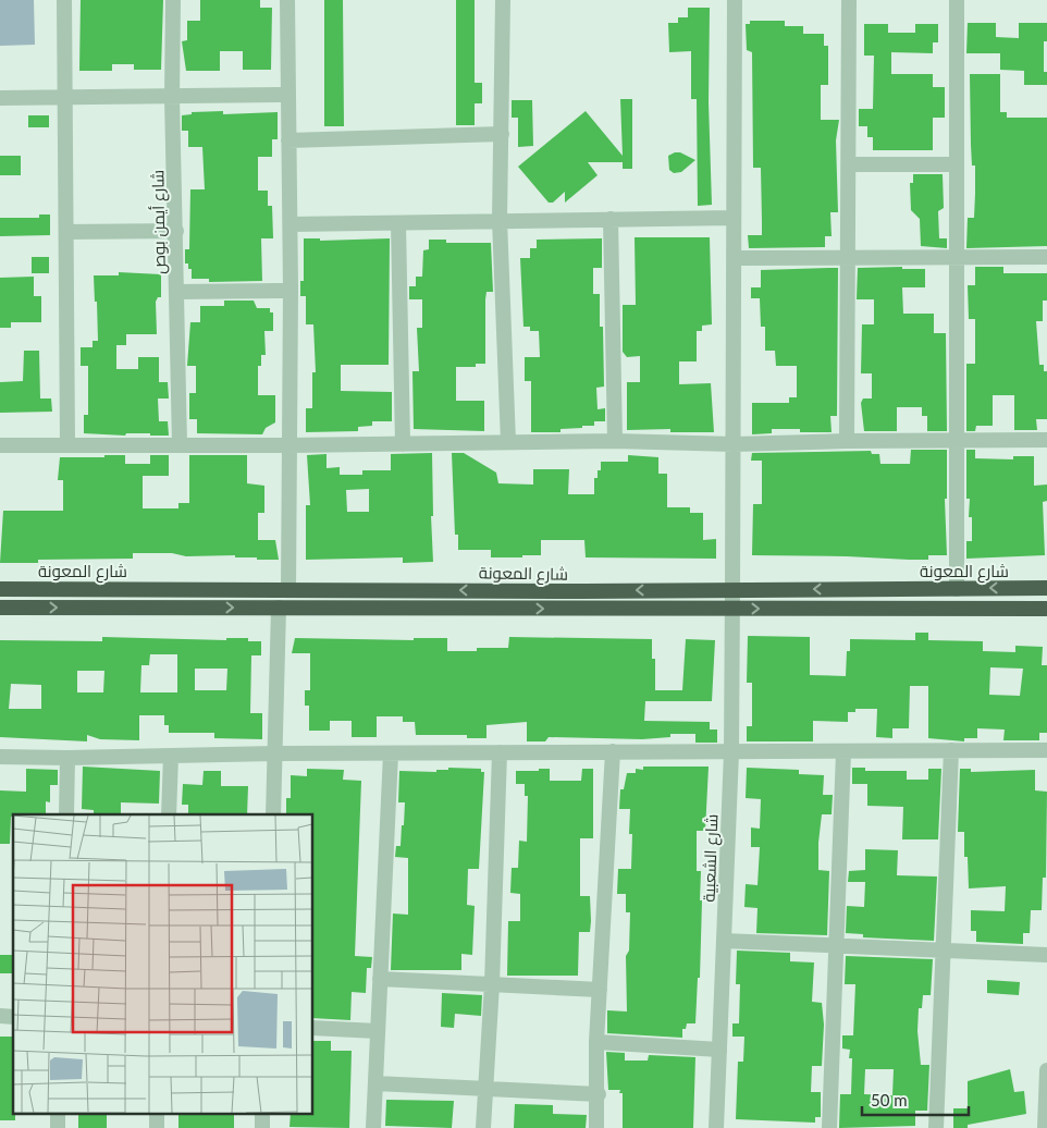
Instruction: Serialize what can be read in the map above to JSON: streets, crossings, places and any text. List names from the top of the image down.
{
  "streets": {
    "highway": ["شارع المعونة"],
    "street": ["شارع أيمن بوص", "شارع الشعبية"]
  },
  "crossings": [
    ["شارع المعونة", "شارع الشعبية"]
  ],
  "scale_bar": "50 m"
}
